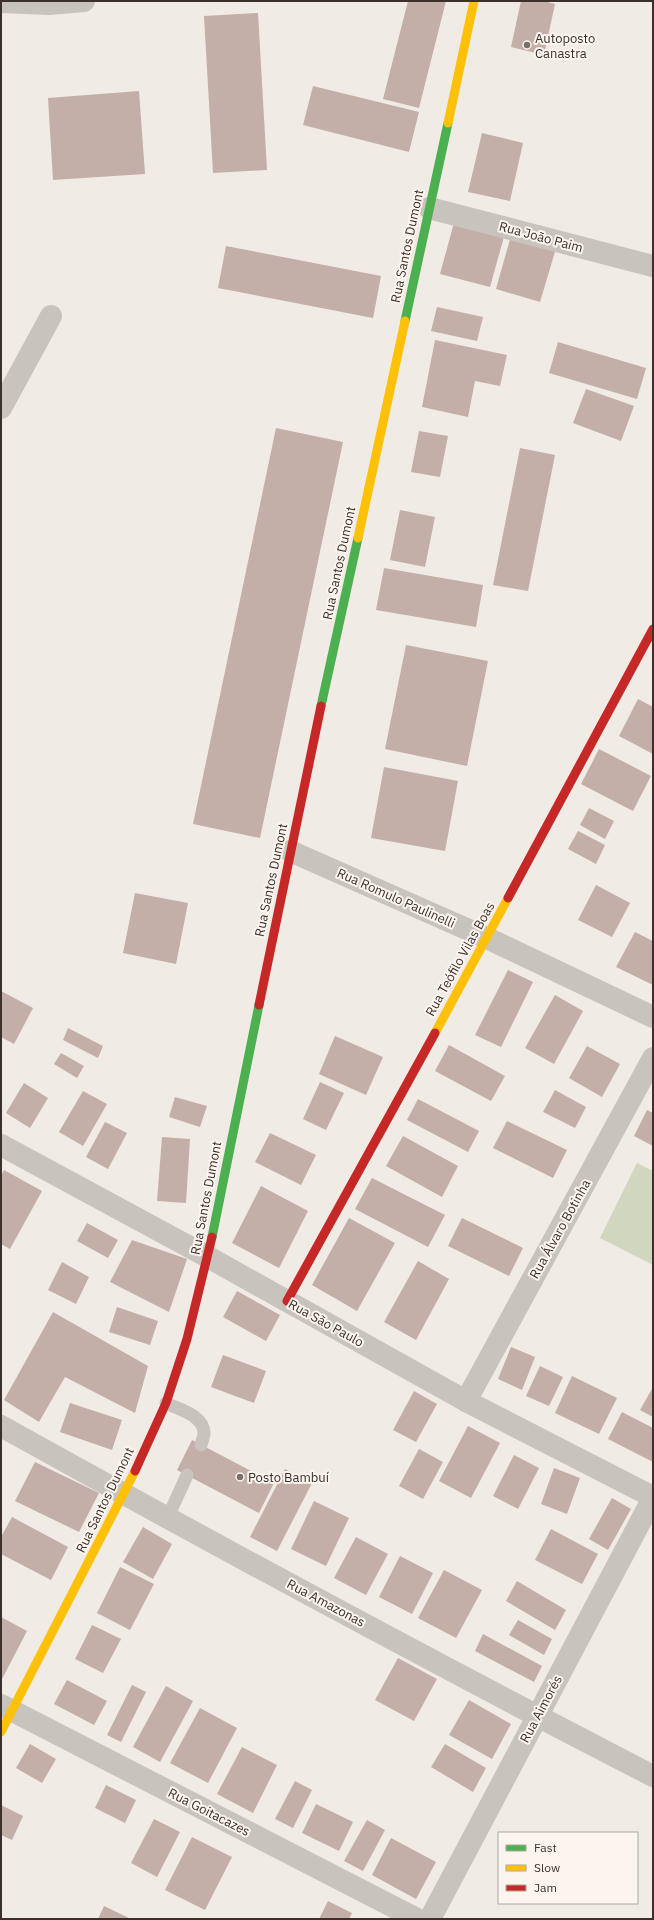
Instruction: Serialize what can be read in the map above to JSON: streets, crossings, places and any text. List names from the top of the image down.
{
  "streets": {
    "main road": ["Rua Santos Dumont", "Rua Teófilo Vilas Boas"],
    "street": [
      "Rua João Paim",
      "Rua Romulo Paulinelli",
      "Rua Álvaro Botinha",
      "Rua São Paulo",
      "Rua Amazonas",
      "Rua Aimorés",
      "Rua Goitacazes"
    ]
  },
  "crossings": [
    ["Rua João Paim", "Rua Santos Dumont"],
    ["Rua Santos Dumont", "Rua Romulo Paulinelli"],
    ["Rua Santos Dumont", "Rua São Paulo"],
    ["Rua Santos Dumont", "Rua Amazonas"],
    ["Rua Santos Dumont", "Rua Goitacazes"],
    ["Rua Romulo Paulinelli", "Rua Teófilo Vilas Boas"],
    ["Rua Teófilo Vilas Boas", "Rua São Paulo"],
    ["Rua Álvaro Botinha", "Rua São Paulo"],
    ["Rua São Paulo", "Rua Aimorés"],
    ["Rua Amazonas", "Rua Aimorés"]
  ],
  "places": ["Autoposto Canastra", "Posto Bambuí"],
  "legend": ["Fast", "Slow", "Jam"]
}
